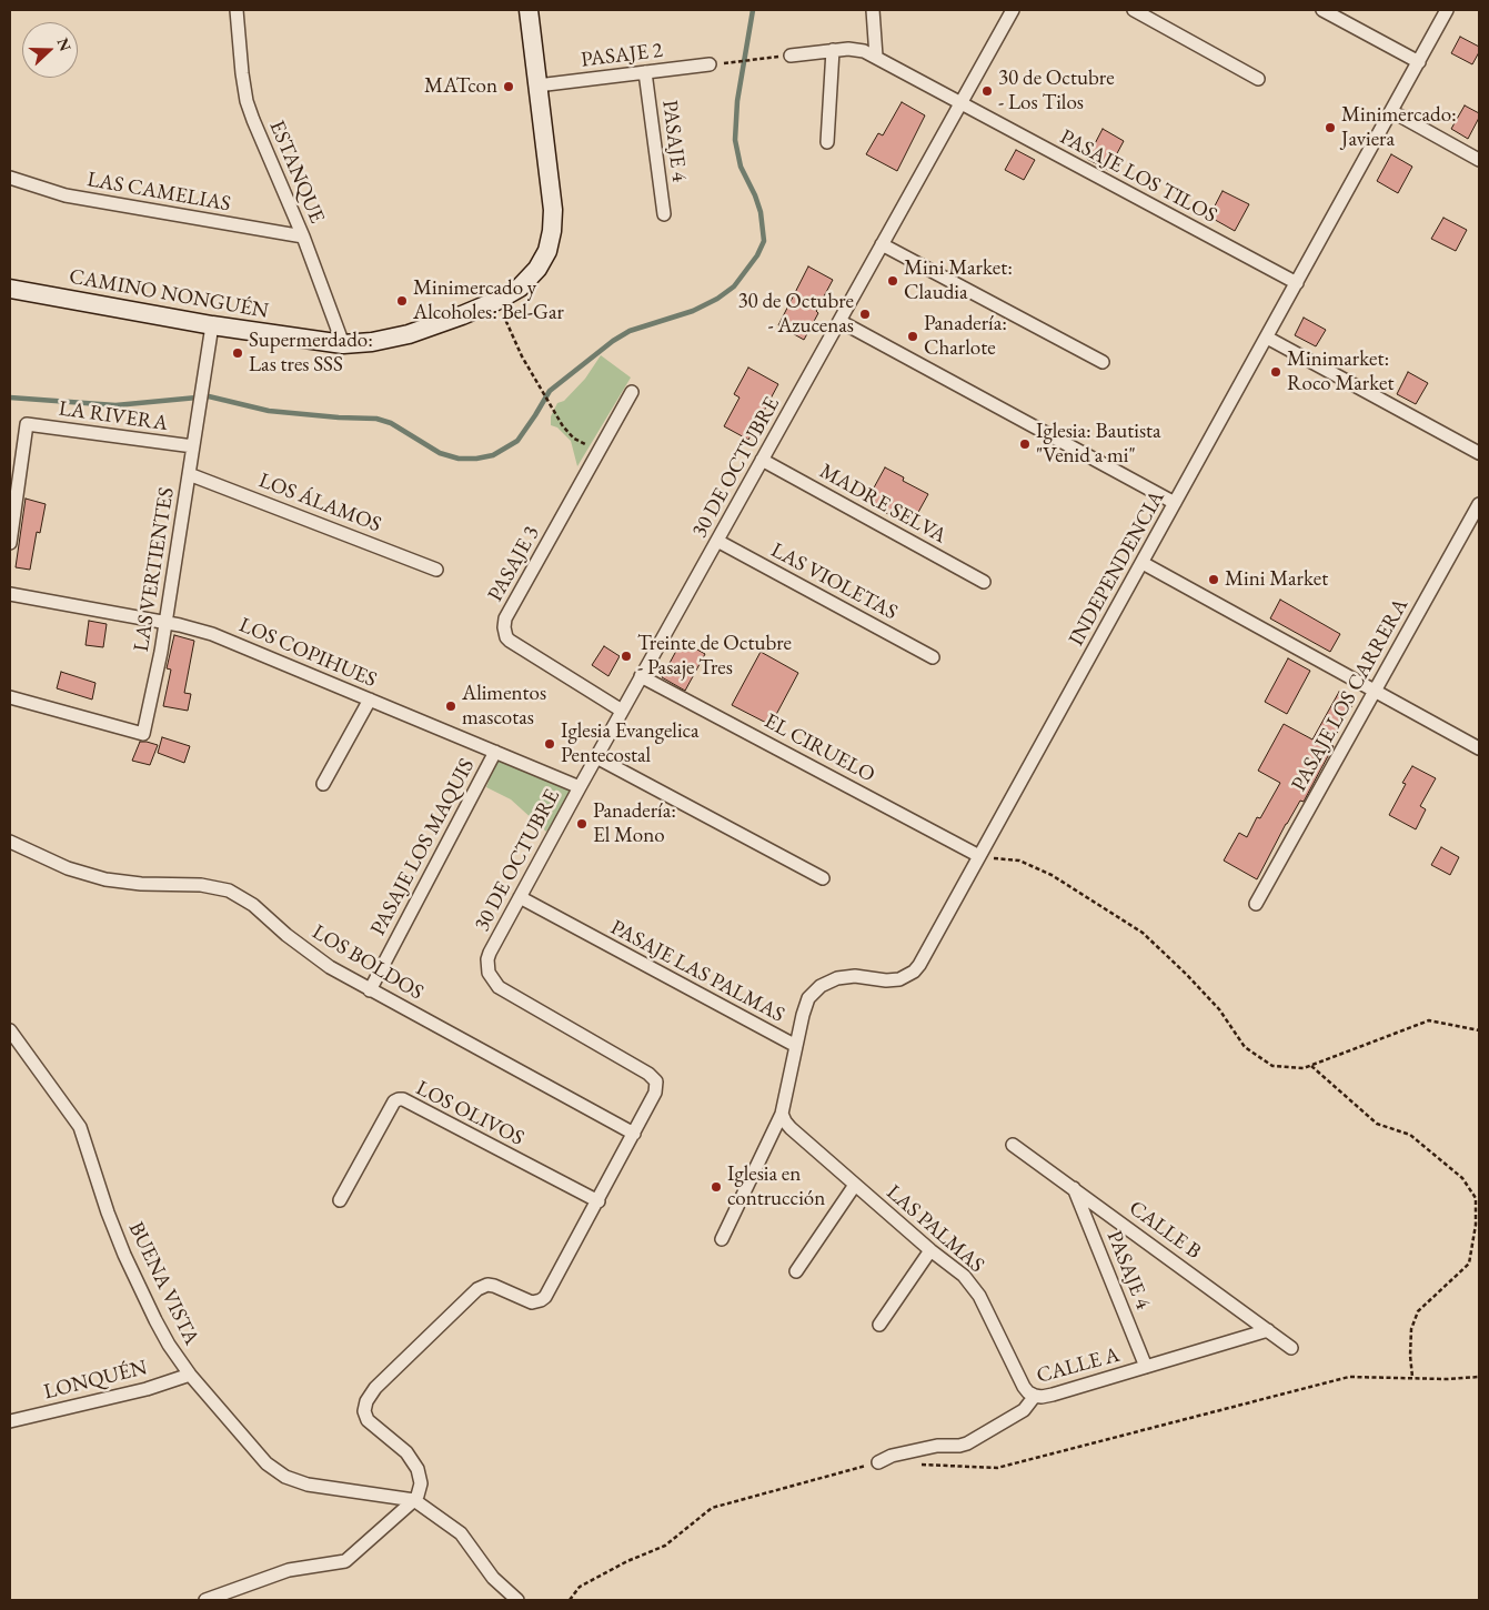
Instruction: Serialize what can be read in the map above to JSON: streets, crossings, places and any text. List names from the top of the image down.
{
  "streets": {
    "main road": ["CAMINO NONGUÉN"],
    "street": [
      "PASAJE 2",
      "PASAJE 4",
      "ESTANQUE",
      "PASAJE LOS TILOS",
      "LAS CAMELIAS",
      "LA RIVERA",
      "30 DE OCTUBRE",
      "LOS ÁLAMOS",
      "MADRE SELVA",
      "PASAJE 3",
      "INDEPENDENCIA",
      "LAS VERTIENTES",
      "LAS VIOLETAS",
      "LOS COPIHUES",
      "PASAJE LOS CARRERA",
      "EL CIRUELO",
      "PASAJE LOS MAQUIS",
      "LOS BOLDOS",
      "PASAJE LAS PALMAS",
      "LOS OLIVOS",
      "LAS PALMAS",
      "CALLE B",
      "BUENA VISTA",
      "CALLE A",
      "LONQUÉN"
    ]
  },
  "crossings": [
    ["PASAJE 2", "PASAJE 4"],
    ["PASAJE 2", "CAMINO NONGUÉN"],
    ["PASAJE 4", "CALLE B"],
    ["PASAJE 4", "CALLE A"],
    ["ESTANQUE", "LAS CAMELIAS"],
    ["ESTANQUE", "CAMINO NONGUÉN"],
    ["PASAJE LOS TILOS", "30 DE OCTUBRE"],
    ["PASAJE LOS TILOS", "INDEPENDENCIA"],
    ["CAMINO NONGUÉN", "LAS VERTIENTES"],
    ["LA RIVERA", "LAS VERTIENTES"],
    ["30 DE OCTUBRE", "MADRE SELVA"],
    ["30 DE OCTUBRE", "PASAJE 3"],
    ["30 DE OCTUBRE", "LAS VIOLETAS"],
    ["30 DE OCTUBRE", "LOS COPIHUES"],
    ["30 DE OCTUBRE", "EL CIRUELO"],
    ["30 DE OCTUBRE", "LOS BOLDOS"],
    ["30 DE OCTUBRE", "PASAJE LAS PALMAS"],
    ["30 DE OCTUBRE", "LOS OLIVOS"],
    ["30 DE OCTUBRE", "BUENA VISTA"],
    ["LOS ÁLAMOS", "LAS VERTIENTES"],
    ["INDEPENDENCIA", "EL CIRUELO"],
    ["INDEPENDENCIA", "PASAJE LAS PALMAS"],
    ["LAS VERTIENTES", "LOS COPIHUES"],
    ["LOS COPIHUES", "PASAJE LOS MAQUIS"],
    ["PASAJE LOS MAQUIS", "LOS BOLDOS"],
    ["PASAJE LAS PALMAS", "LAS PALMAS"],
    ["LAS PALMAS", "CALLE A"],
    ["CALLE B", "CALLE A"],
    ["BUENA VISTA", "LONQUÉN"]
  ],
  "places": [
    "MATcon",
    "30 de Octubre - Los Tilos",
    "Minimercado: Javiera",
    "Mini Market: Claudia",
    "Minimercado y Alcoholes: Bel-Gar",
    "30 de Octubre - Azucenas",
    "Panadería: Charlote",
    "Supermerdado: Las tres SSS",
    "Minimarket: Roco Market",
    "Iglesia: Bautista \"Venid a mi\"",
    "Mini Market",
    "Treinte de Octubre - Pasaje Tres",
    "Alimentos mascotas",
    "Iglesia Evangelica Pentecostal",
    "Panadería: El Mono",
    "Iglesia en contrucción"
  ],
  "north": "right"
}
